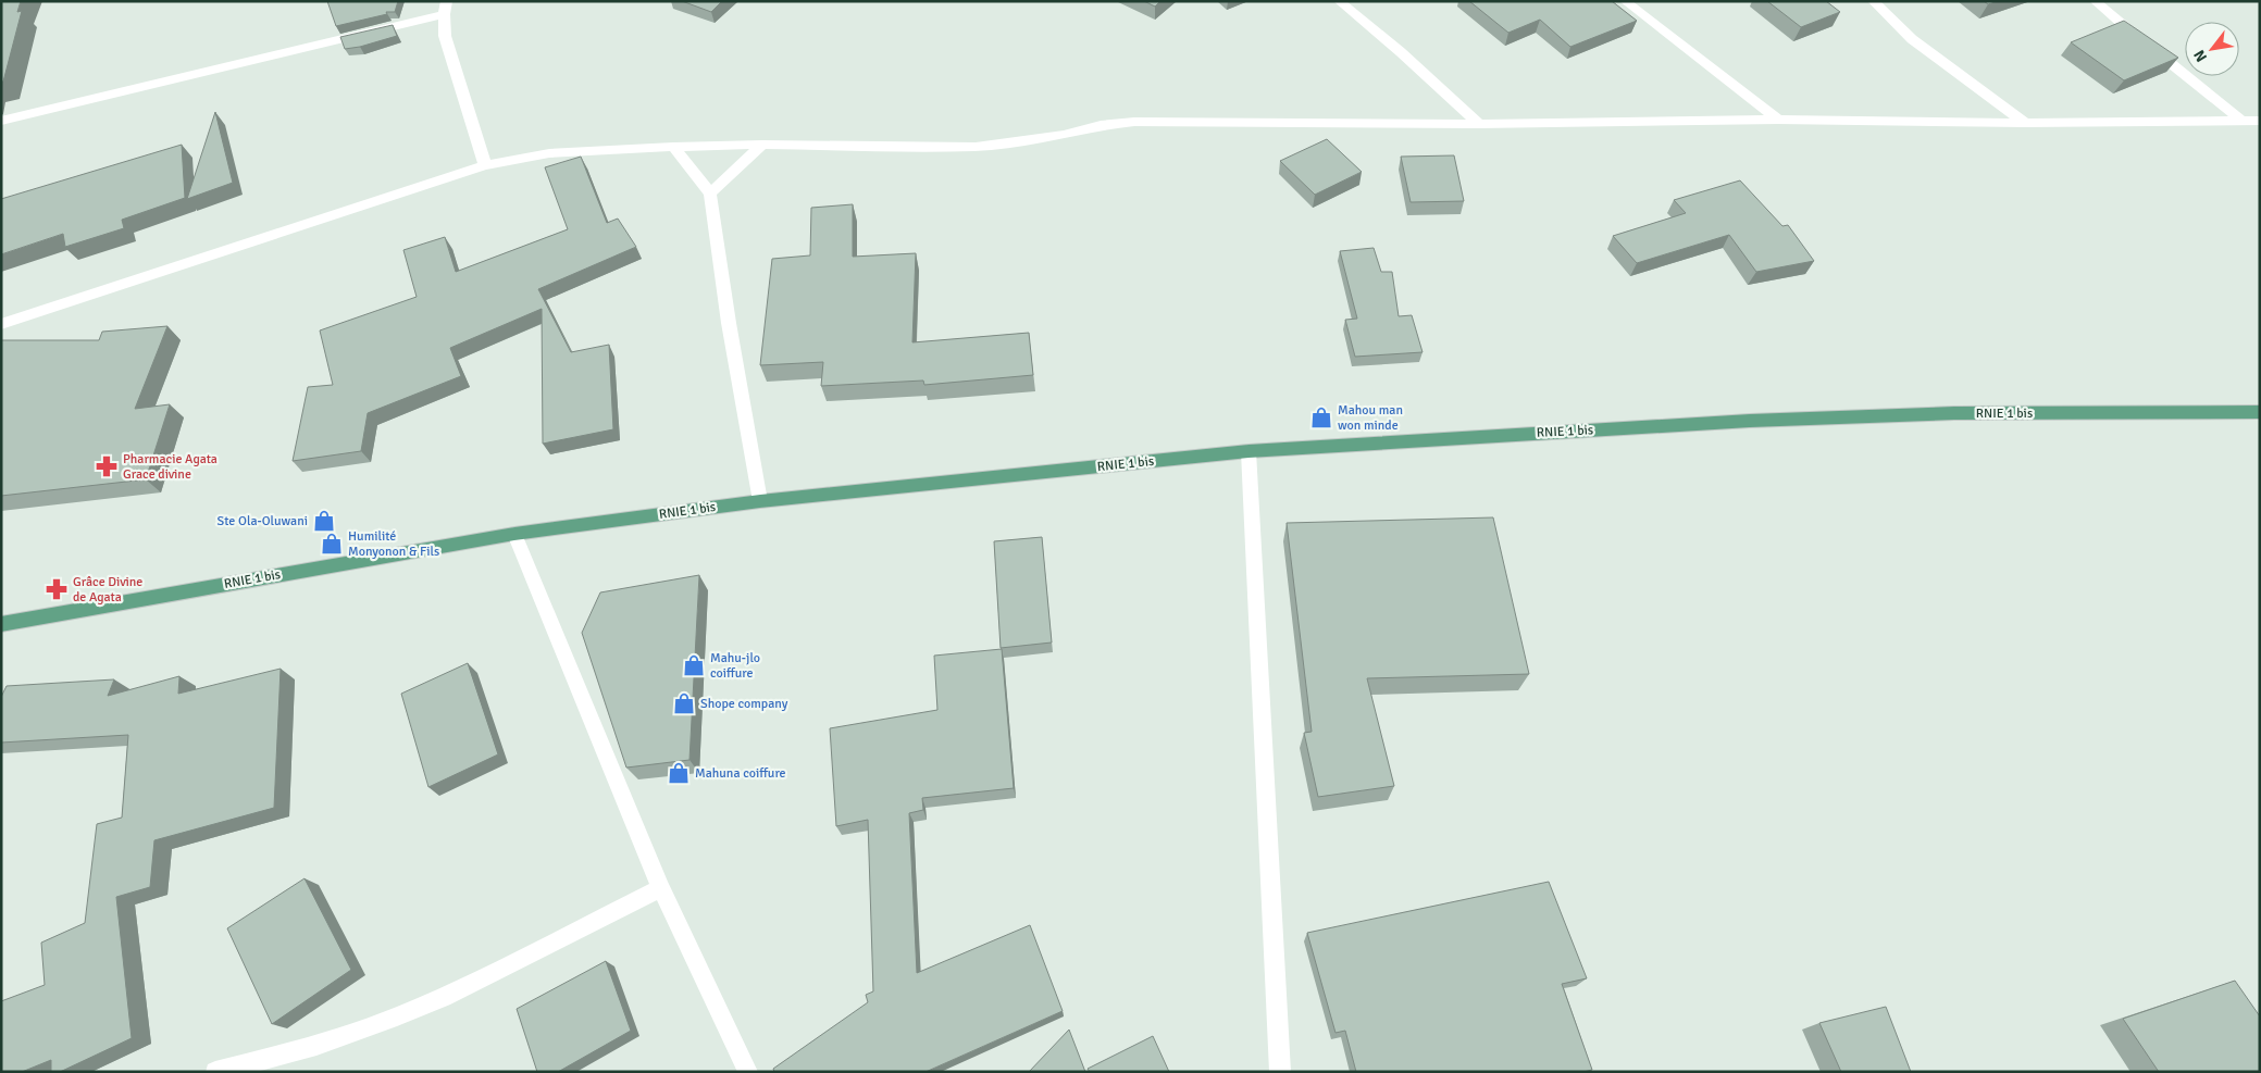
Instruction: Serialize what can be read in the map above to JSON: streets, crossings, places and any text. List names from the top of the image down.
{
  "streets": {
    "main road": ["RNIE 1 bis"]
  },
  "places": {
    "shop": [
      "Mahou man won minde",
      "Ste Ola-Oluwani",
      "Humilité Monyonon & Fils",
      "Mahu-jlo coiffure",
      "Shope company",
      "Mahuna coiffure"
    ],
    "pharmacy": ["Pharmacie Agata Grace divine", "Grâce Divine de Agata"]
  },
  "north": "bottom left"
}
